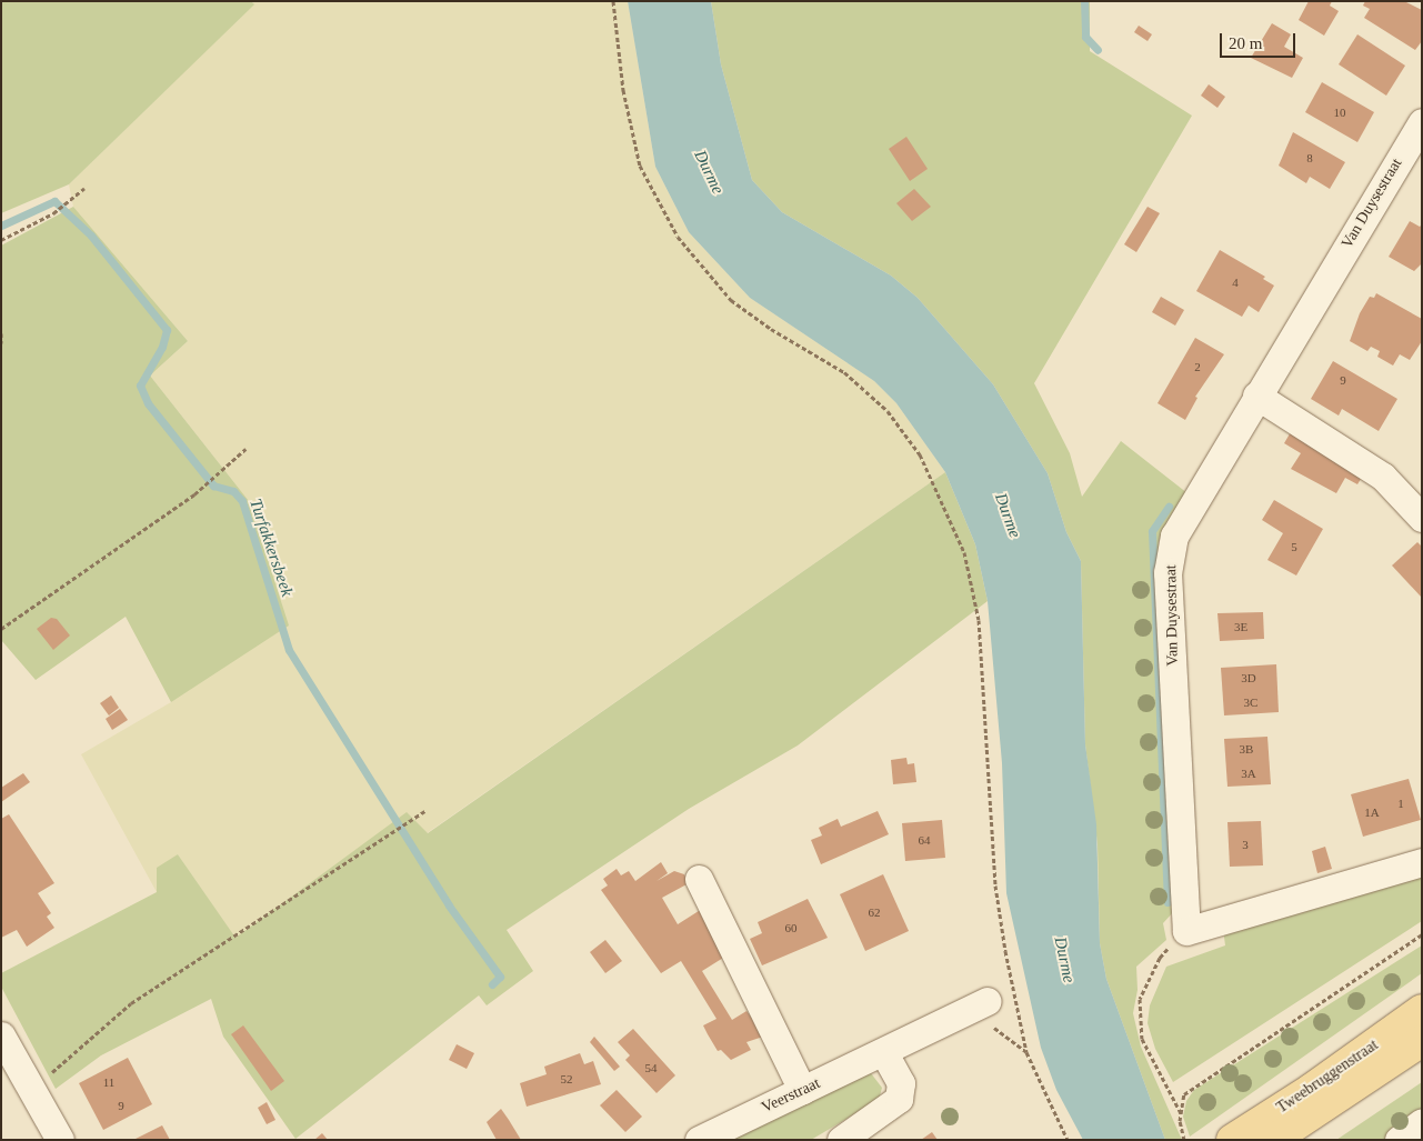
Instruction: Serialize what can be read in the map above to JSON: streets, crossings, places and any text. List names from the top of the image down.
{
  "streets": {
    "main road": ["Tweebruggenstraat"],
    "street": ["Van Duysestraat", "Veerstraat"]
  },
  "water": ["Durme", "Turfakkersbeek"],
  "house_numbers": [
    "10",
    "8",
    "4",
    "2",
    "9",
    "5",
    "3E",
    "3D",
    "3C",
    "3B",
    "3A",
    "1",
    "1A",
    "64",
    "3",
    "62",
    "60",
    "54",
    "52",
    "11",
    "9"
  ],
  "scale_bar": "20 m"
}
